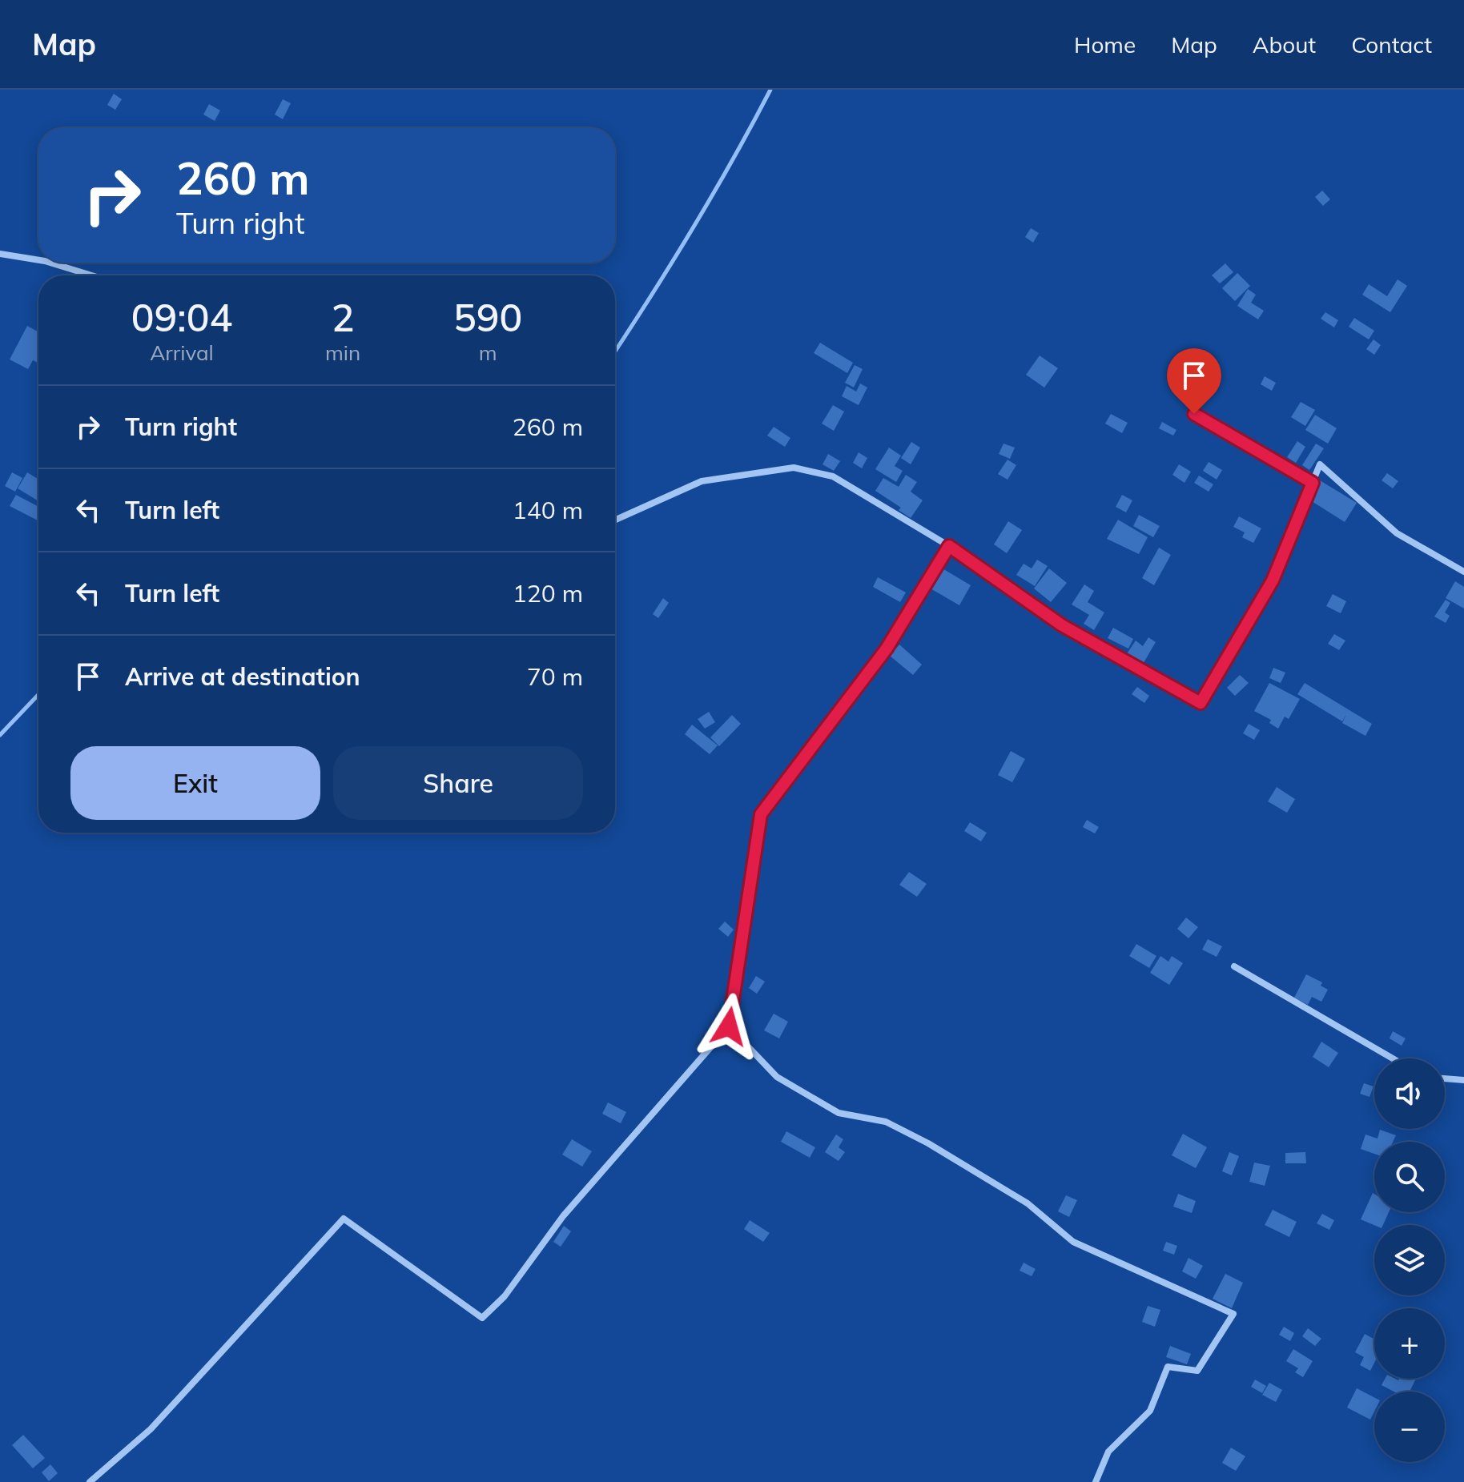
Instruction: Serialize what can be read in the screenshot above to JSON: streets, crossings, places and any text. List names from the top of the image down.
{
  "page": {
    "header": "Map",
    "nav": [
      "Home",
      "Map",
      "About",
      "Contact"
    ],
    "turn": ["260 m", "Turn right"],
    "eta": [
      "09:04",
      "Arrival",
      "2",
      "min",
      "590",
      "m"
    ],
    "list": [
      {
        "name": "Turn right",
        "value": "260 m"
      },
      {
        "name": "Turn left",
        "value": "140 m"
      },
      {
        "name": "Turn left",
        "value": "120 m"
      },
      {
        "name": "Arrive at destination",
        "value": "70 m"
      }
    ],
    "buttons": ["Exit", "Share"],
    "map_buttons": ["+", "−"]
  }
}
